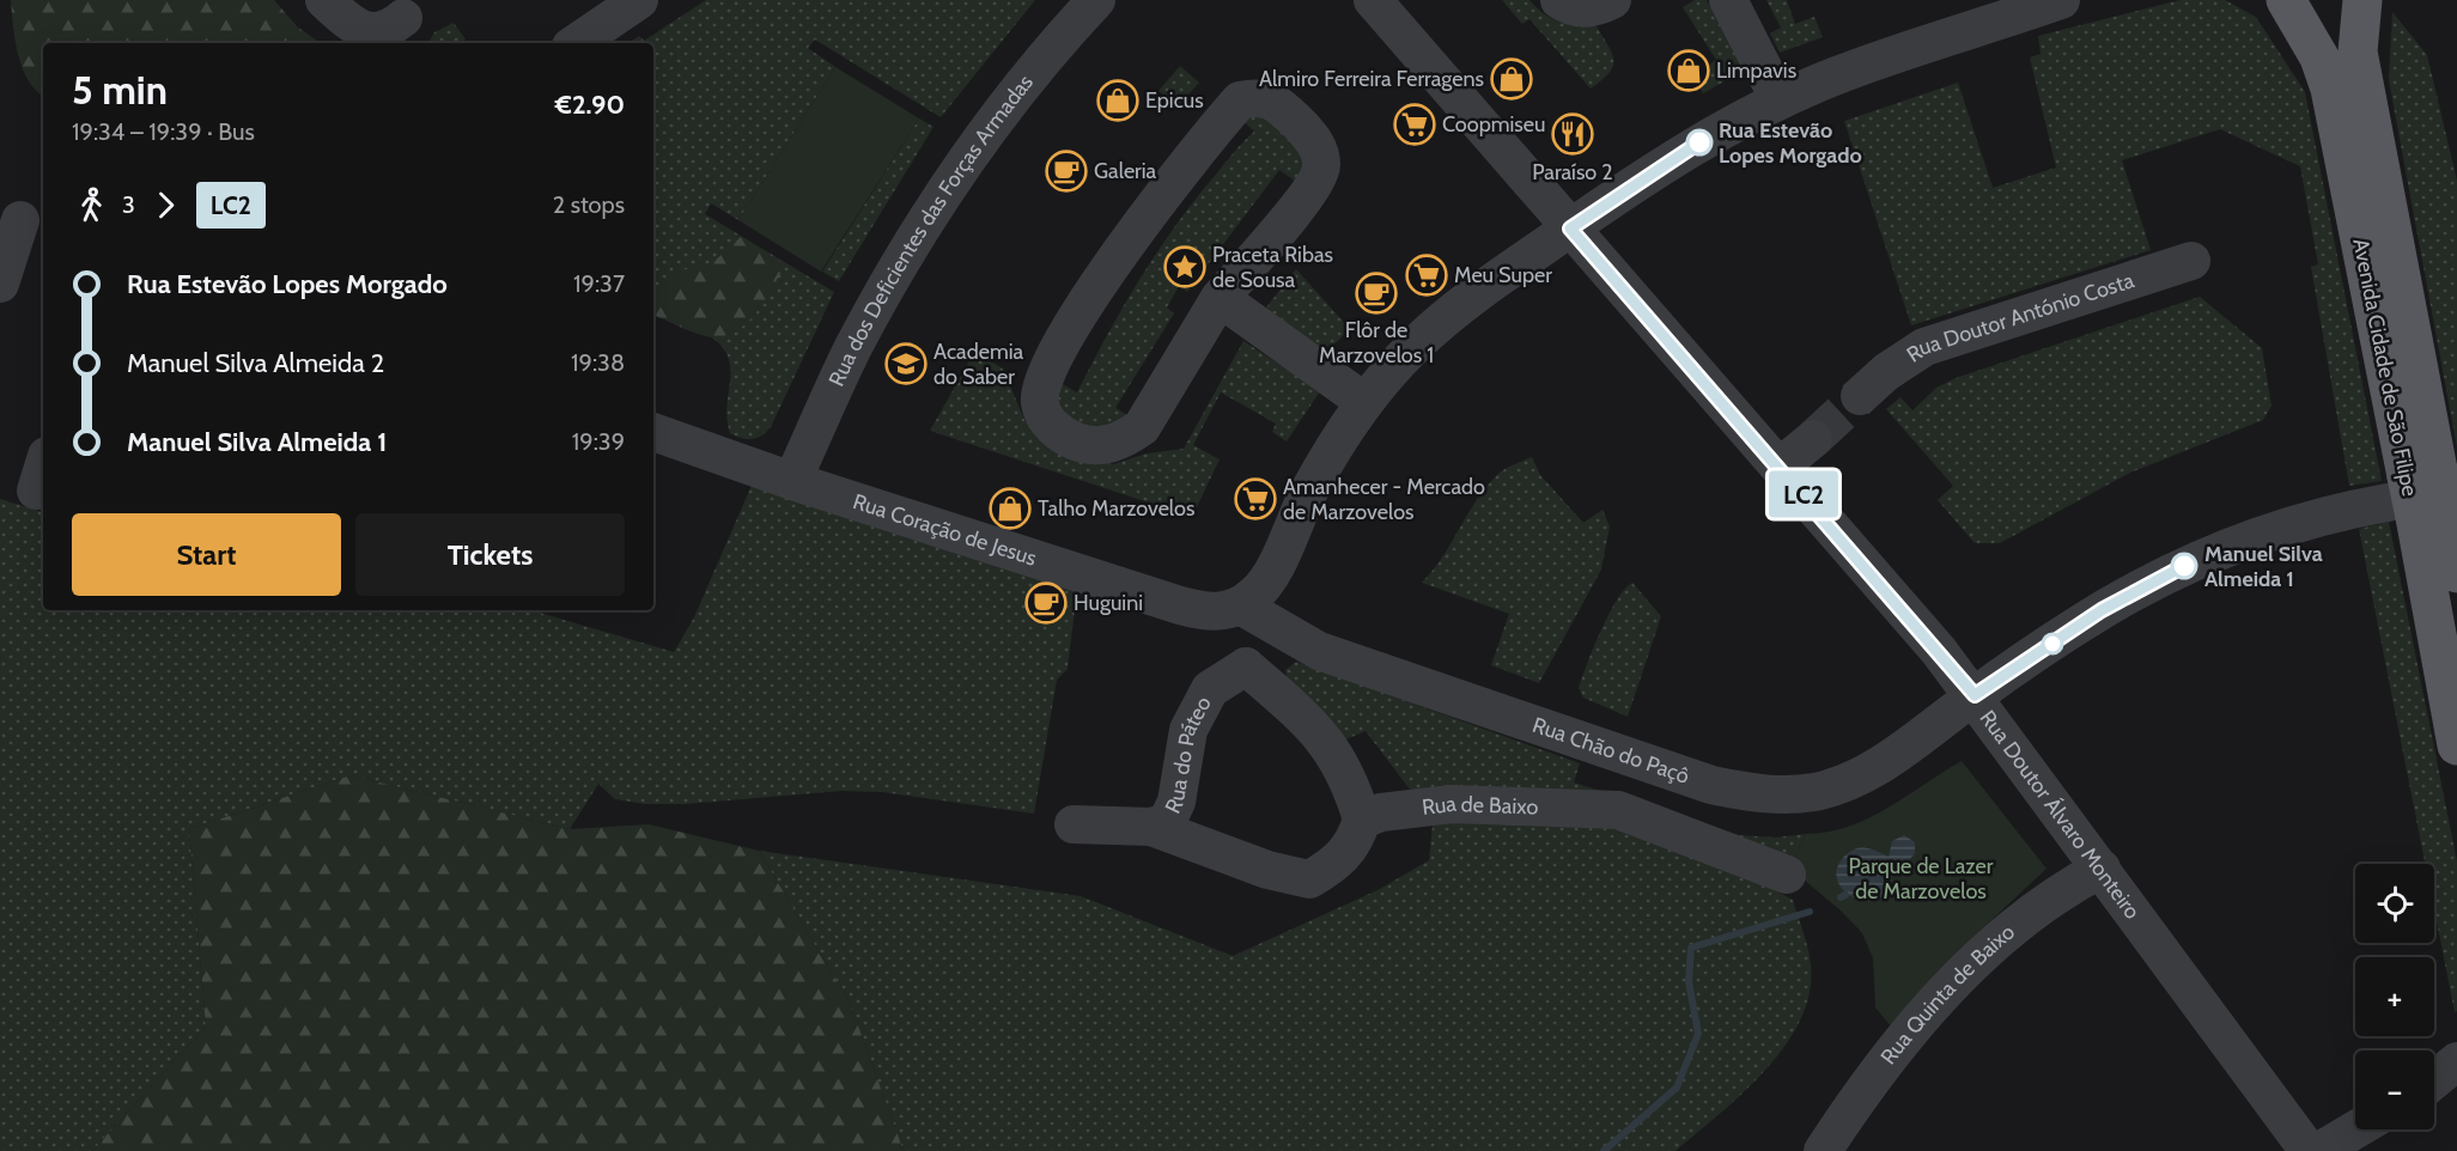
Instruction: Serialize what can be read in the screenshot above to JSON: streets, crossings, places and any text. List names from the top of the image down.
{
  "streets": {
    "main road": ["Avenida Cidade de São Filipe"],
    "street": [
      "Rua dos Deficientes das Forças Armadas",
      "Rua Doutor António Costa",
      "Rua Coração de Jesus",
      "Rua Chão do Paçô",
      "Rua do Páteo",
      "Rua de Baixo",
      "Rua Doutor Álvaro Monteiro",
      "Rua Quinta de Baixo"
    ]
  },
  "crossings": [
    ["Rua dos Deficientes das Forças Armadas", "Rua Coração de Jesus"],
    ["Avenida Cidade de São Filipe", "Rua Chão do Paçô"],
    ["Rua Coração de Jesus", "Rua Chão do Paçô"],
    ["Rua Chão do Paçô", "Rua Doutor Álvaro Monteiro"],
    ["Rua Doutor Álvaro Monteiro", "Rua Quinta de Baixo"]
  ],
  "parks": ["Parque de Lazer de Marzovelos"],
  "places": {
    "shop": [
      "Limpavis",
      "Almiro Ferreira Ferragens",
      "Epicus",
      "Talho Marzovelos"
    ],
    "supermarket": ["Coopmiseu", "Meu Super", "Amanhecer - Mercado de Marzovelos"],
    "restaurant": ["Paraíso 2"],
    "other": ["Rua Estevão Lopes Morgado", "Manuel Silva Almeida 1"],
    "cafe": ["Galeria", "Flôr de Marzovelos 1", "Huguini"],
    "place": ["Praceta Ribas de Sousa"],
    "school or university": ["Academia do Saber"]
  },
  "lines": ["bus line LC2"],
  "page": {
    "on_map": "LC2",
    "heading": ["5 min", "19:34 – 19:39 · Bus", "€2.90"],
    "legs": ["3", "LC2", "2 stops"],
    "list": [
      {
        "name": "Rua Estevão Lopes Morgado",
        "value": "19:37"
      },
      {
        "name": "Manuel Silva Almeida 2",
        "value": "19:38"
      },
      {
        "name": "Manuel Silva Almeida 1",
        "value": "19:39"
      }
    ],
    "buttons": ["Start", "Tickets"],
    "map_buttons": ["+", "−"]
  }
}
